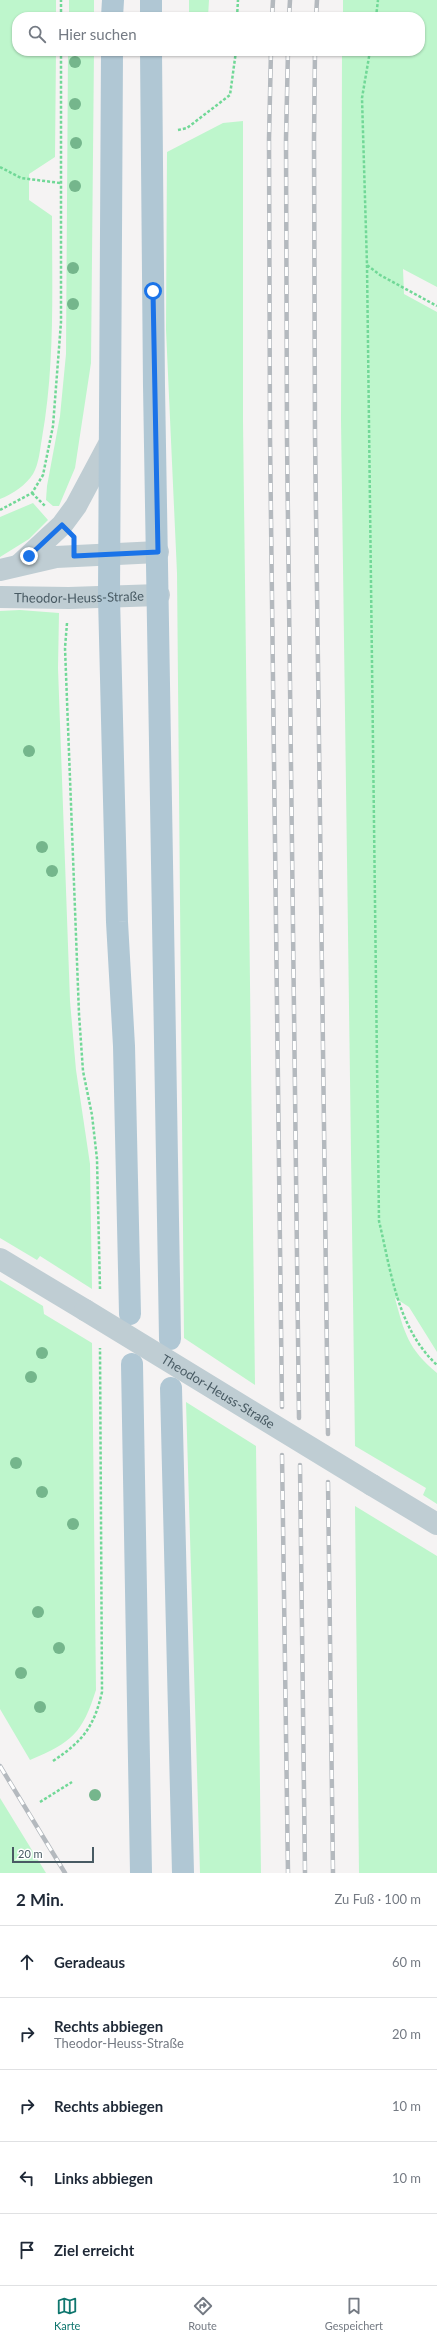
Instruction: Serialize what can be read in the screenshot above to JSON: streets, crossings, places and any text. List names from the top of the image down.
{
  "streets": {
    "street": ["Theodor-Heuss-Straße"]
  },
  "scale_bar": "20 m",
  "page": {
    "search": "Hier suchen",
    "scale": "20 m",
    "heading": ["2 Min.", "Zu Fuß · 100 m"],
    "list": [
      ["Geradeaus", "60 m"],
      ["Rechts abbiegen", "Theodor-Heuss-Straße", "20 m"],
      ["Rechts abbiegen", "10 m"],
      ["Links abbiegen", "10 m"],
      "Ziel erreicht"
    ],
    "nav": ["Karte", "Route", "Gespeichert"]
  }
}
